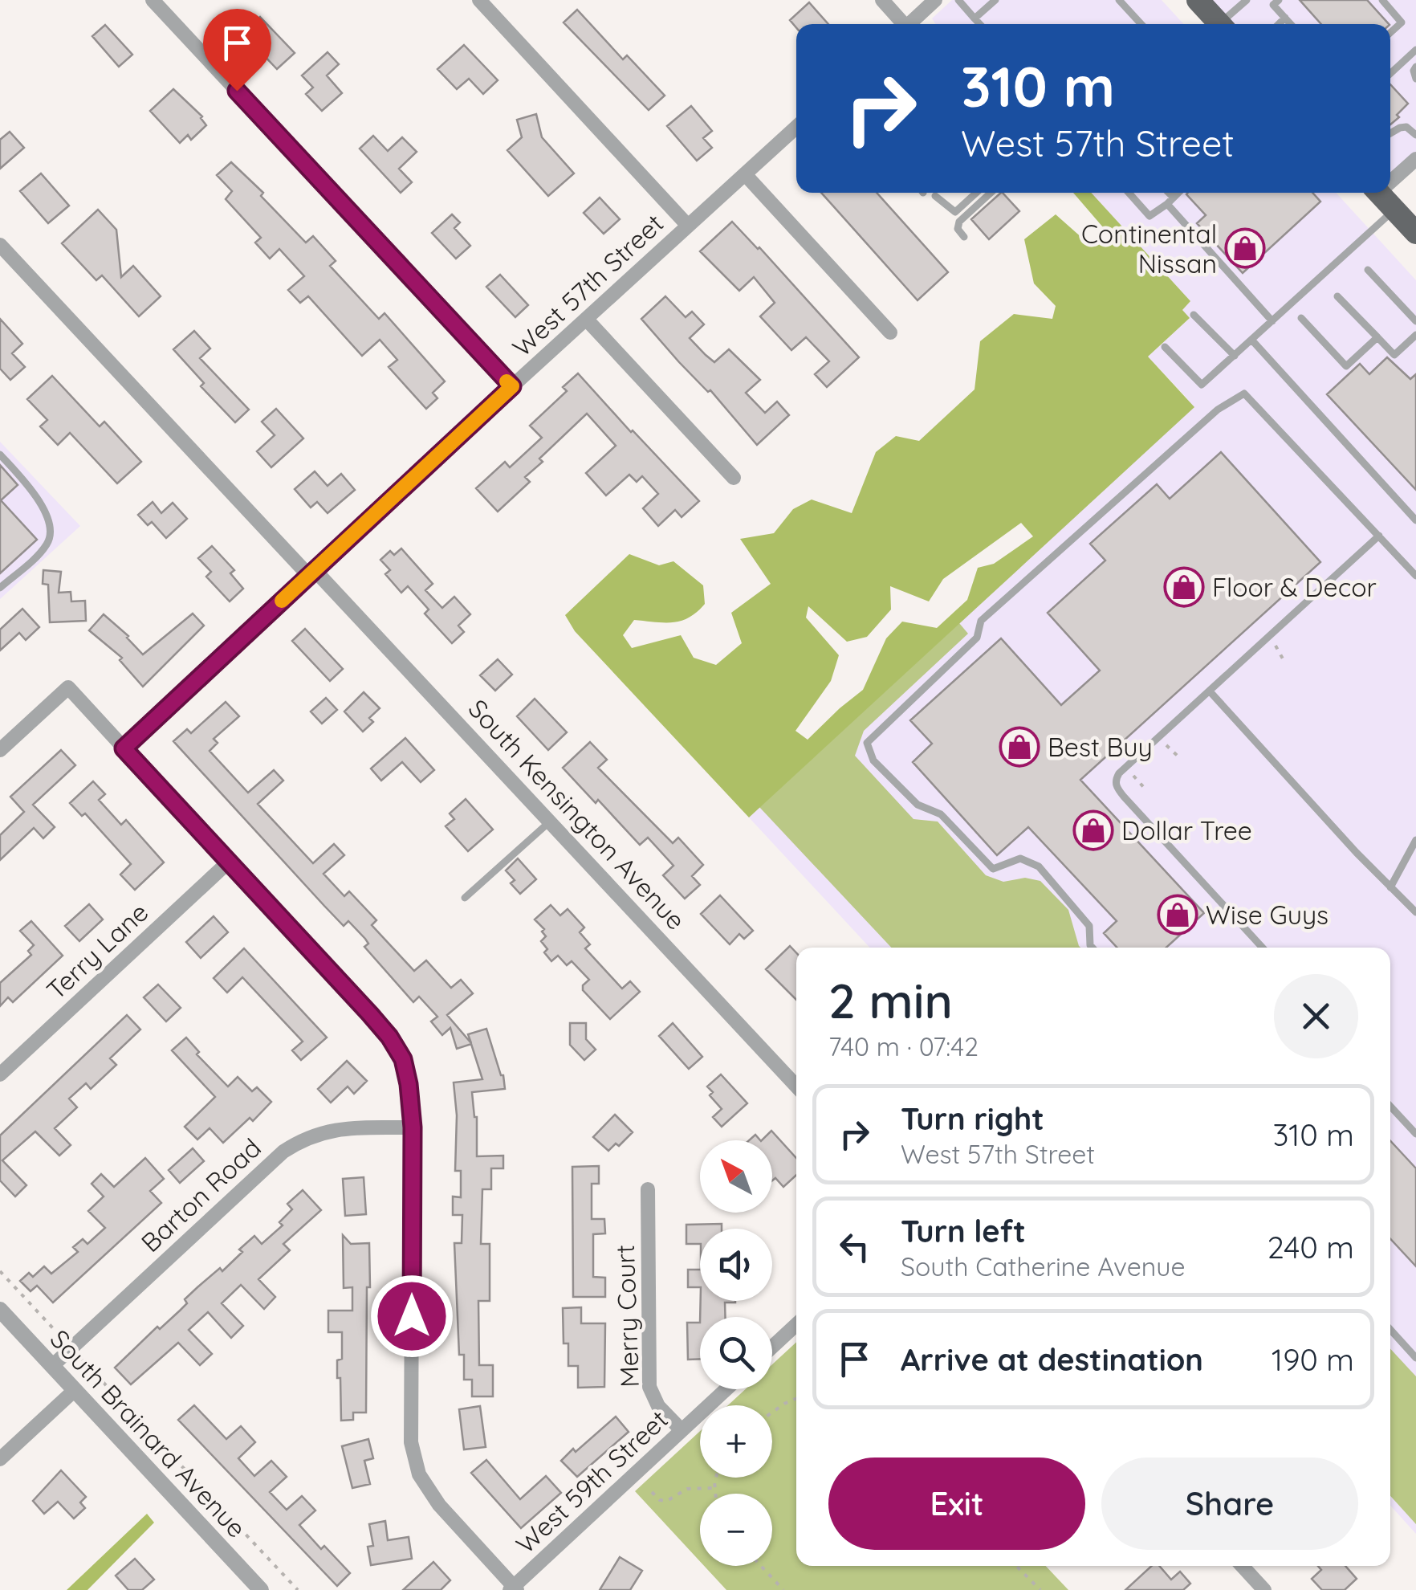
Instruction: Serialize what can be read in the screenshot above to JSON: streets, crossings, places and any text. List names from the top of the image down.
{
  "streets": {
    "street": [
      "West 57th Street",
      "South Kensington Avenue",
      "Terry Lane",
      "Barton Road",
      "Merry Court",
      "South Brainard Avenue",
      "West 59th Street"
    ]
  },
  "crossings": [
    ["West 57th Street", "South Kensington Avenue"],
    ["Barton Road", "South Brainard Avenue"],
    ["Merry Court", "West 59th Street"]
  ],
  "places": {
    "shop": [
      "Continental Nissan",
      "Floor & Decor",
      "Best Buy",
      "Dollar Tree",
      "Wise Guys"
    ]
  },
  "north": "top left",
  "page": {
    "turn": ["310 m", "West 57th Street"],
    "heading": ["2 min", "740 m · 07:42"],
    "list": [
      {
        "name": "Turn right",
        "note": "West 57th Street",
        "value": "310 m"
      },
      {
        "name": "Turn left",
        "note": "South Catherine Avenue",
        "value": "240 m"
      },
      {
        "name": "Arrive at destination",
        "value": "190 m"
      }
    ],
    "map_buttons": ["+", "−"],
    "buttons": ["Exit", "Share"]
  }
}
